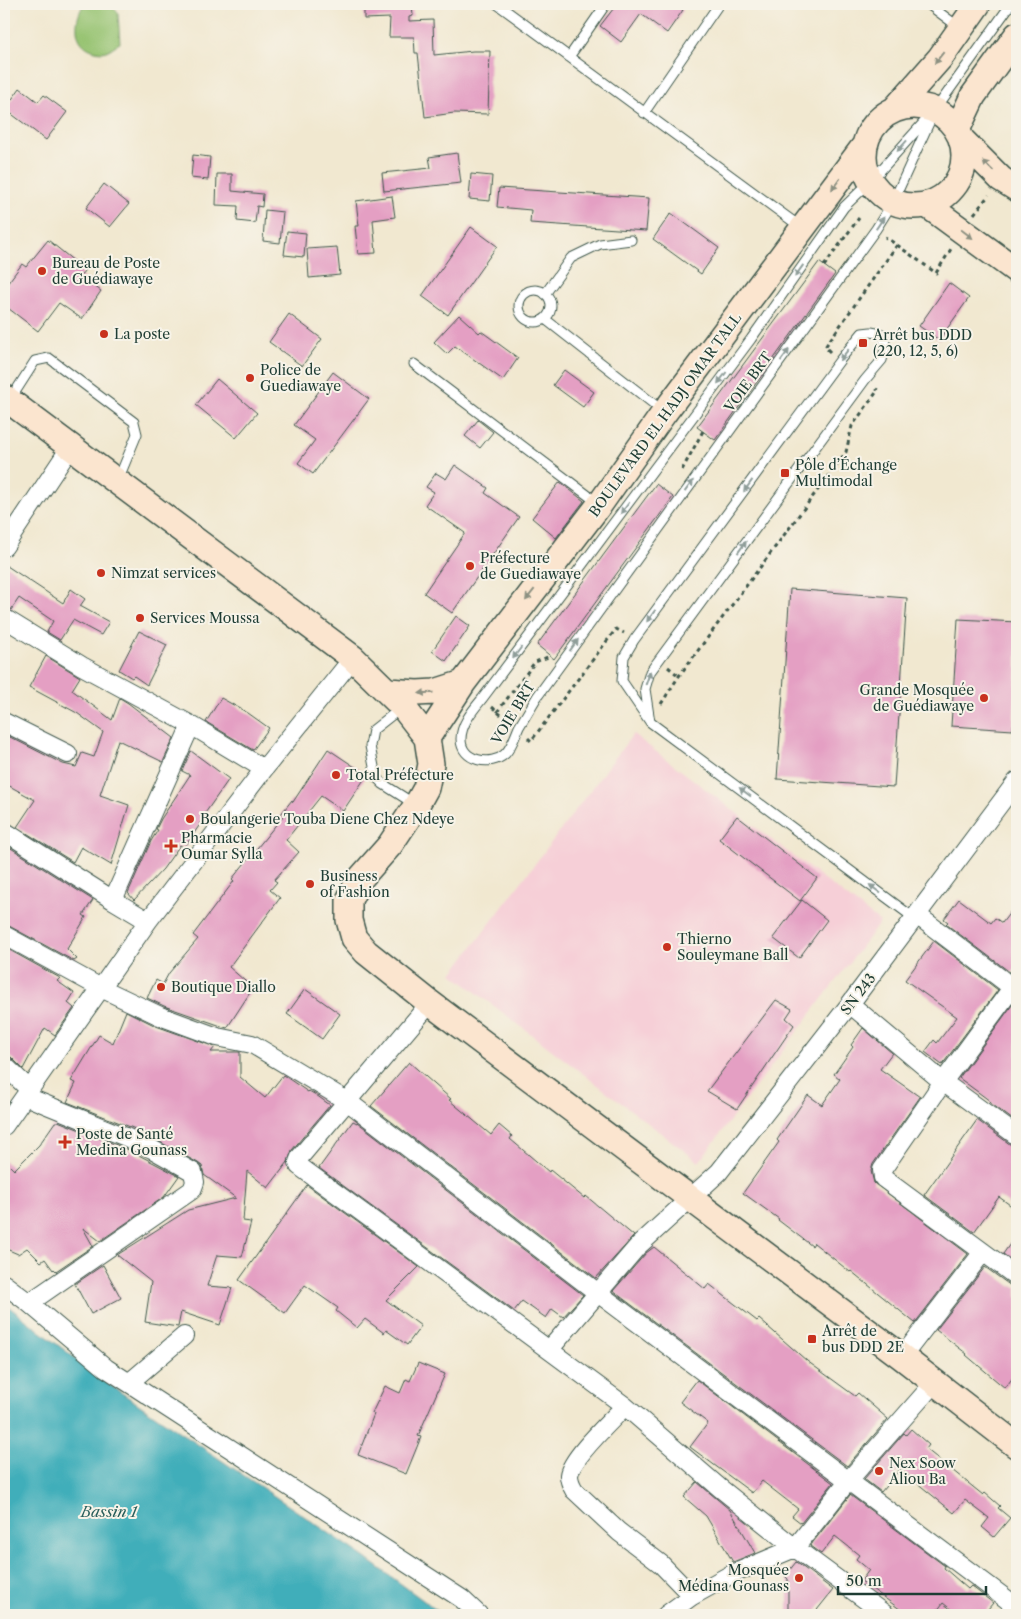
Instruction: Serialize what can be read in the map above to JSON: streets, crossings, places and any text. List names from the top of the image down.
{
  "streets": {
    "main road": ["BOULEVARD EL HADJ OMAR TALL"],
    "street": ["SN 243"],
    "lane": ["VOIE BRT"]
  },
  "one_way": ["BOULEVARD EL HADJ OMAR TALL"],
  "water": ["Bassin 1"],
  "places": {
    "other": [
      "Bureau de Poste de Guédiawaye",
      "La poste",
      "Police de Guediawaye",
      "Préfecture de Guediawaye",
      "Nimzat services",
      "Services Moussa",
      "Grande Mosquée de Guédiawaye",
      "Total Préfecture",
      "Boulangerie Touba Diene Chez Ndeye",
      "Business of Fashion",
      "Thierno Souleymane Ball",
      "Boutique Diallo",
      "Nex Soow Aliou Ba",
      "Mosquée Médina Gounass"
    ],
    "transit": ["Arrêt bus DDD (220, 12, 5, 6)", "Pôle d’Échange Multimodal", "Arrêt de bus DDD 2E"],
    "health": ["Pharmacie Oumar Sylla", "Poste de Santé Medina Gounass"]
  },
  "scale_bar": "50 m"
}
